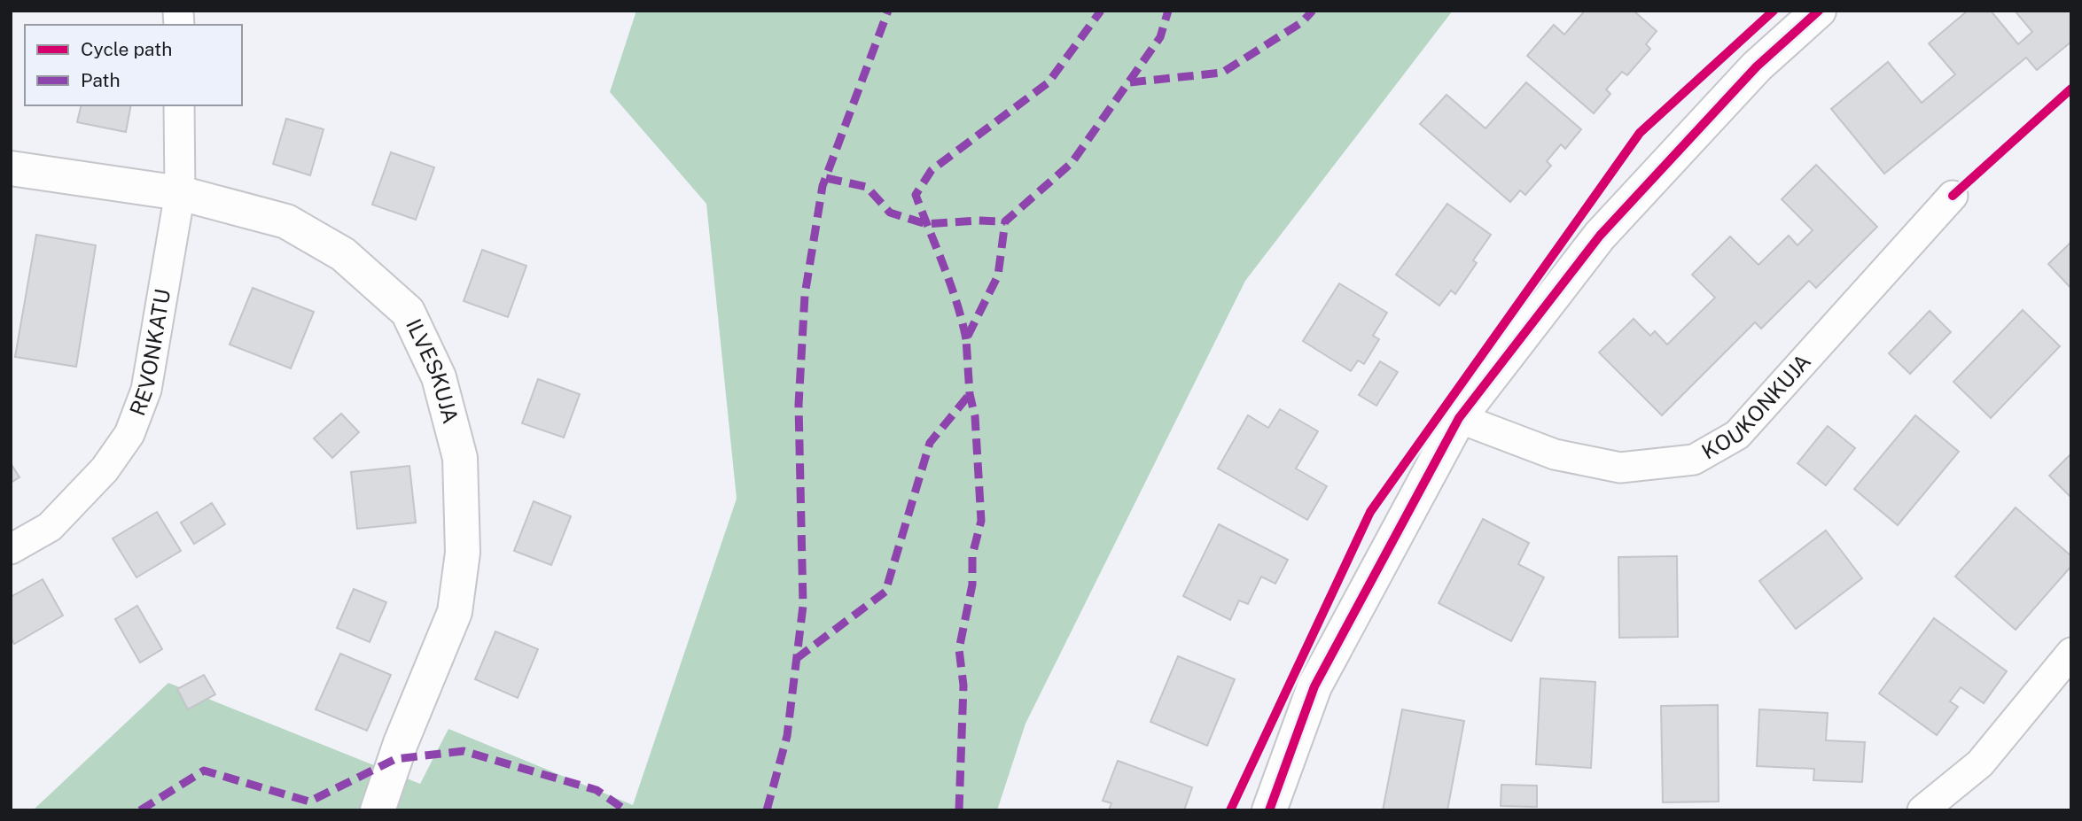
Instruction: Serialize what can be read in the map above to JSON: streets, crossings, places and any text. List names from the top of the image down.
{
  "streets": {
    "street": ["REVONKATU", "ILVESKUJA", "KOUKONKUJA"]
  },
  "crossings": [
    ["REVONKATU", "ILVESKUJA"]
  ],
  "legend": ["Cycle path", "Path"]
}
